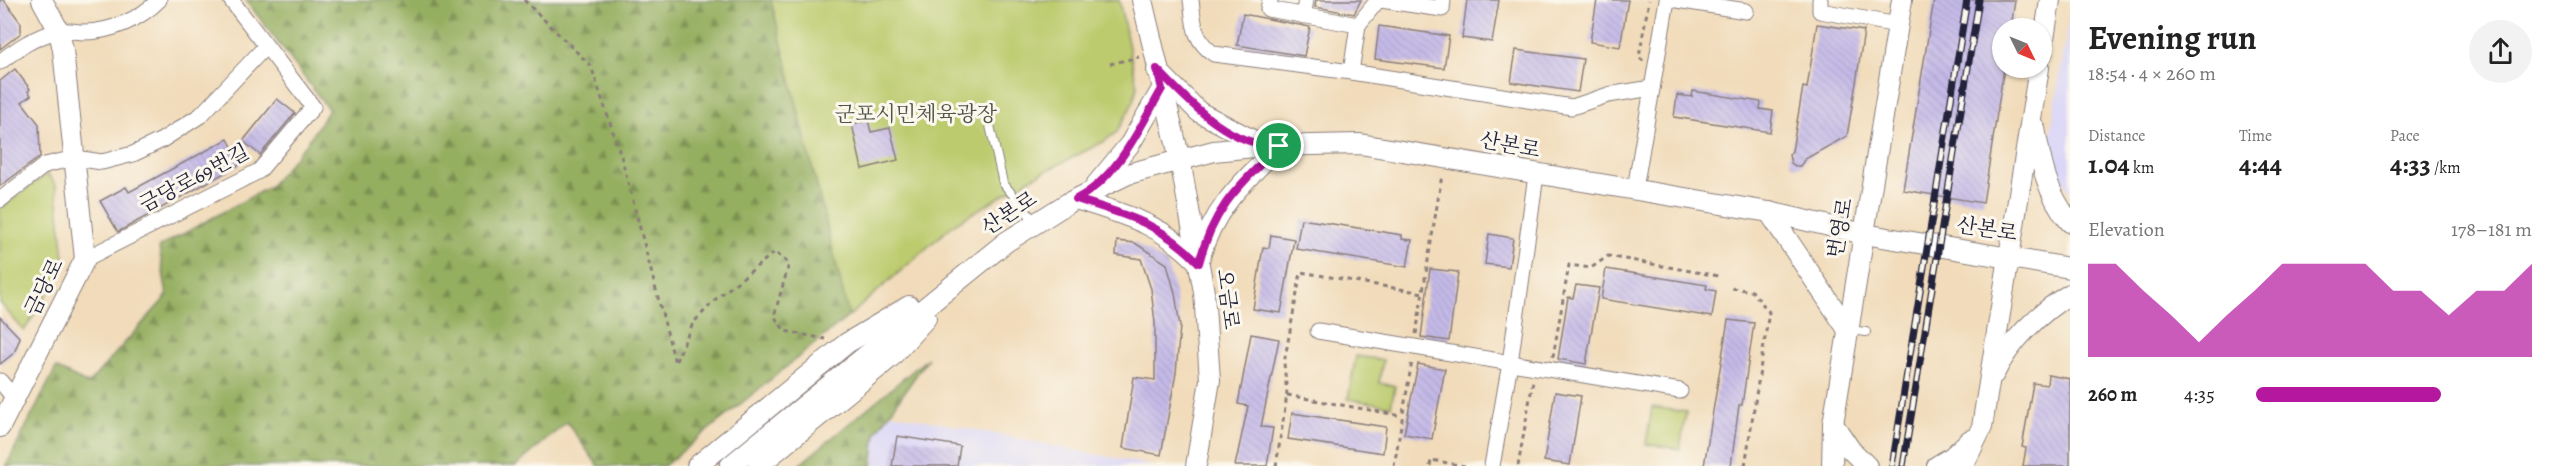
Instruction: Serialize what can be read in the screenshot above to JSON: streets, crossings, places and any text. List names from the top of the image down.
{
  "streets": {
    "street": [
      "산본로",
      "금당로69번길",
      "번영로",
      "금당로",
      "오금로"
    ]
  },
  "crossings": [
    ["산본로", "번영로"],
    ["산본로", "오금로"],
    ["금당로69번길", "금당로"]
  ],
  "parks": ["군포시민체육광장"],
  "north": "bottom right",
  "page": {
    "heading": ["Evening run", "18:54 · 4 × 260 m"],
    "stats": [
      ["Distance", "1.04 km"],
      ["Time", "4:44"],
      ["Pace", "4:33 /km"]
    ],
    "chart": ["Elevation", "178–181 m"],
    "list": [
      {
        "name": "260 m",
        "note": "4:35"
      }
    ]
  }
}
